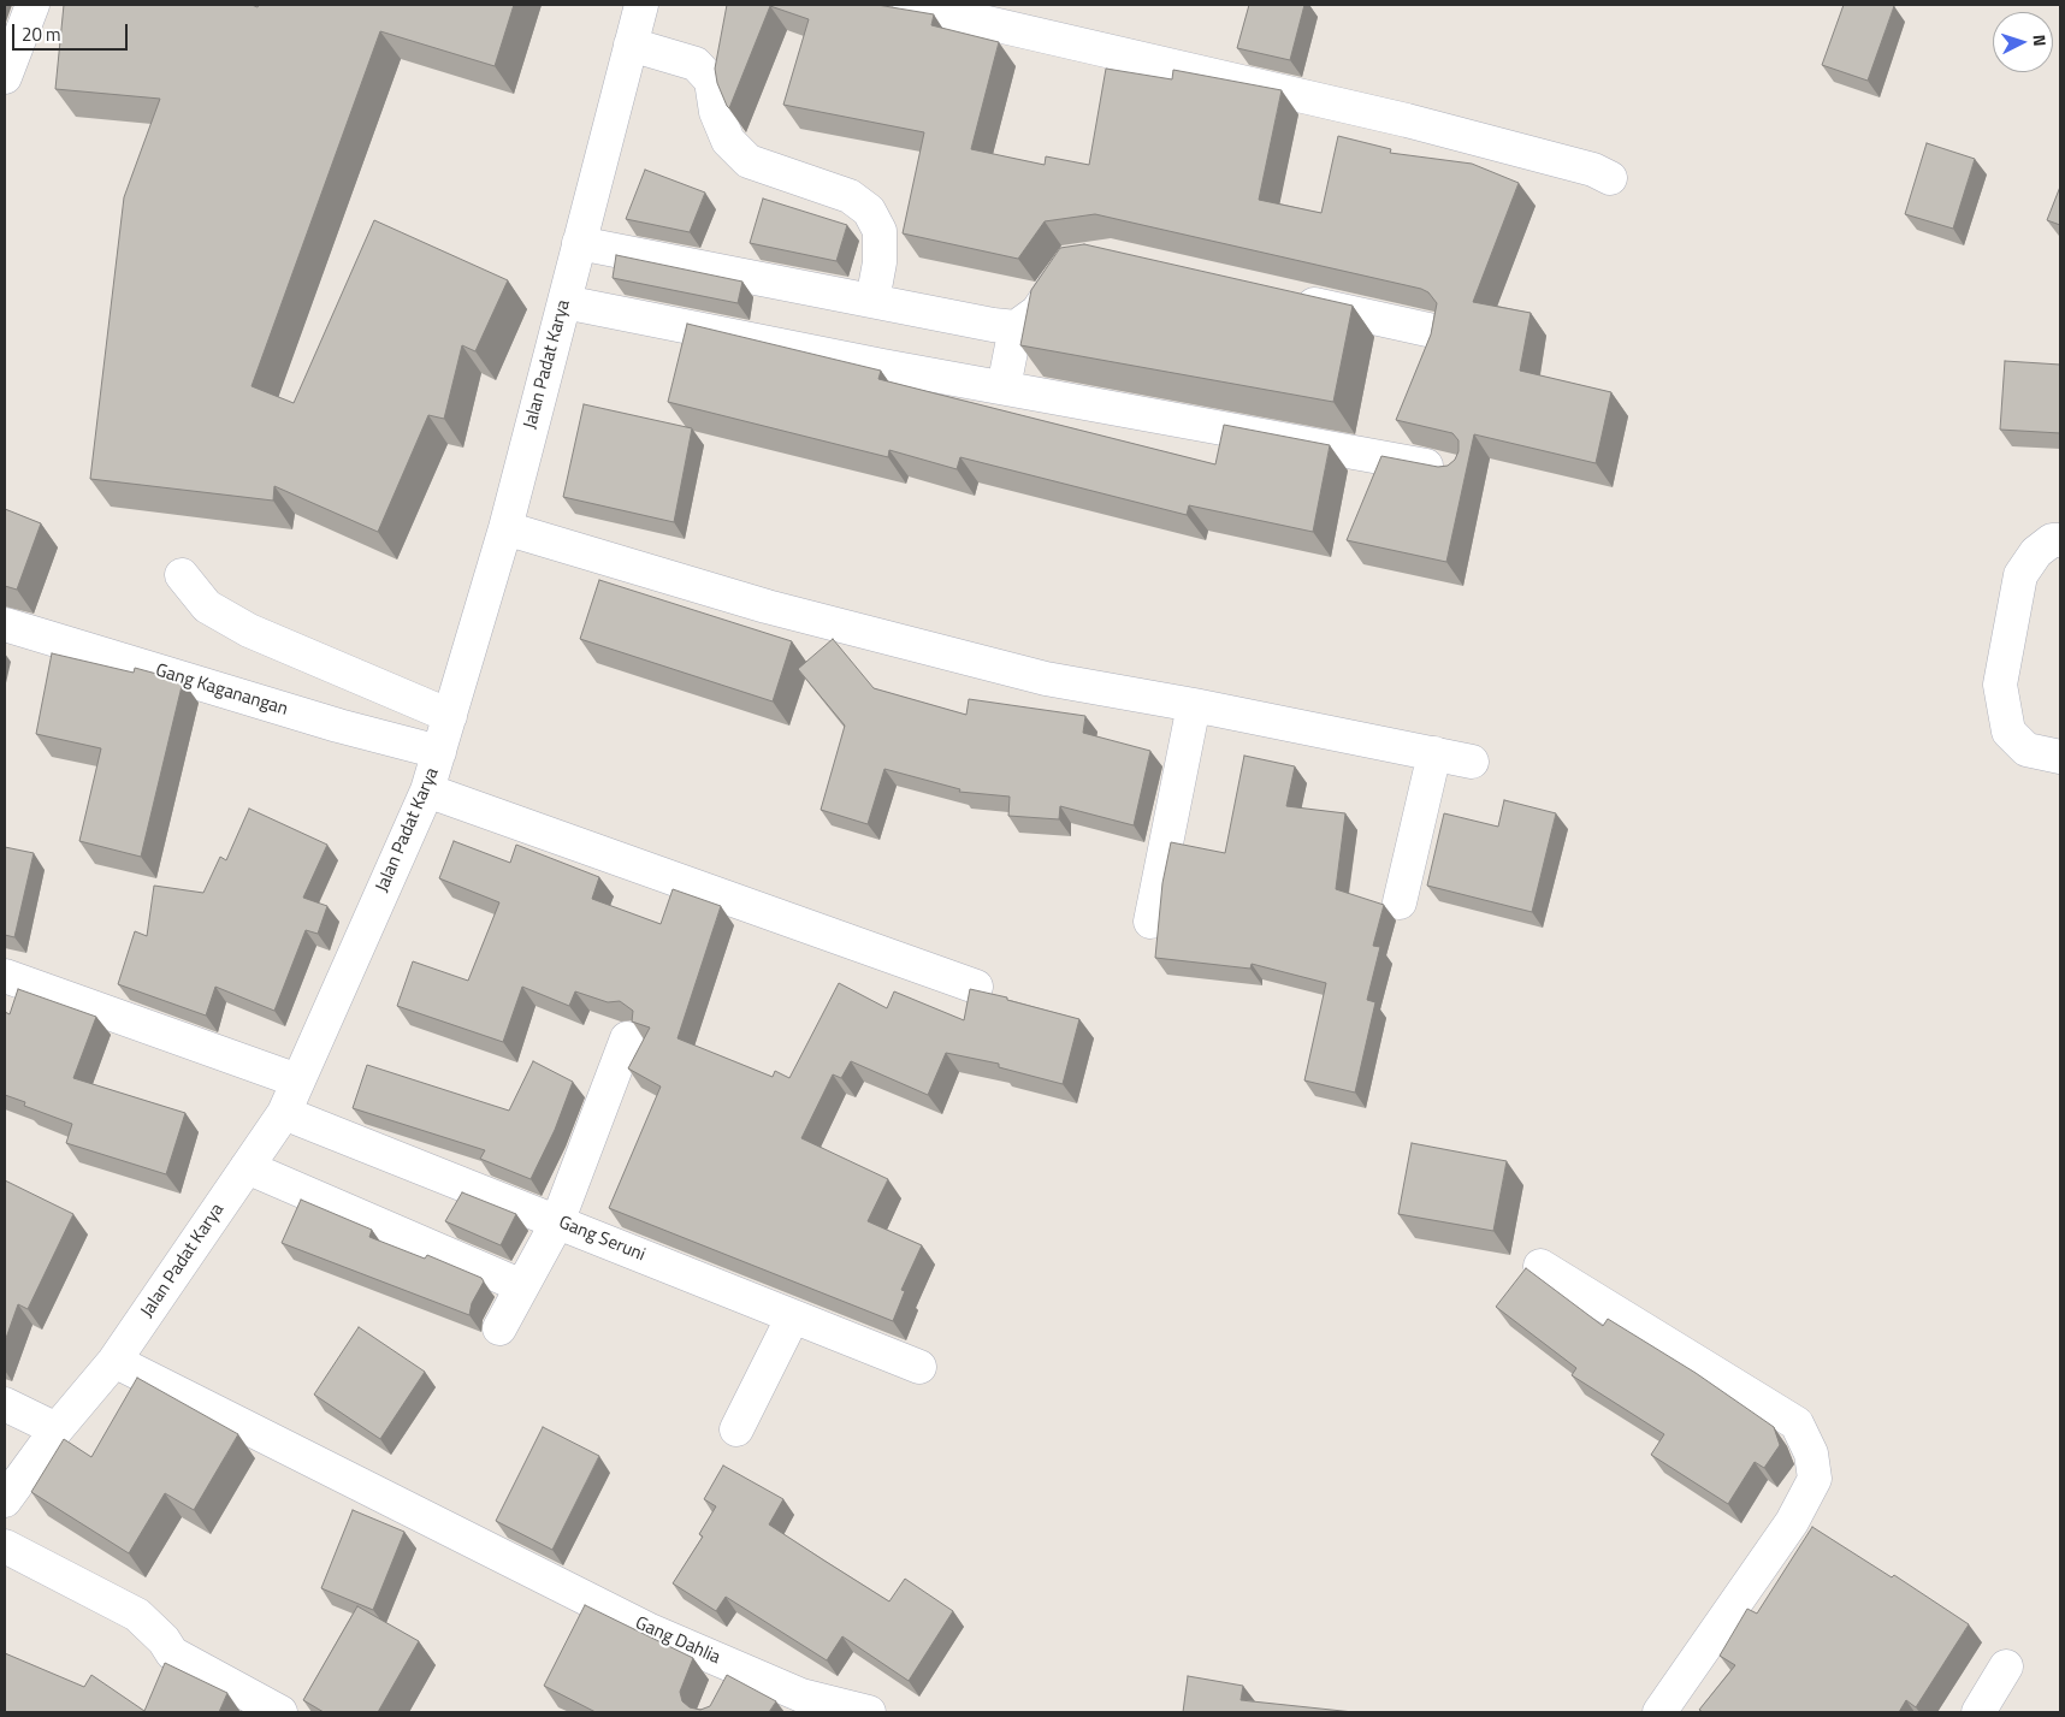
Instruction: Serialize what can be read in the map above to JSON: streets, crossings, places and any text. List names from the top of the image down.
{
  "streets": {
    "street": [
      "Jalan Padat Karya",
      "Gang Kaganangan",
      "Gang Seruni",
      "Gang Dahlia"
    ]
  },
  "crossings": [
    ["Jalan Padat Karya", "Gang Kaganangan"],
    ["Jalan Padat Karya", "Gang Seruni"],
    ["Jalan Padat Karya", "Gang Dahlia"]
  ],
  "scale_bar": "20 m",
  "north": "right"
}
